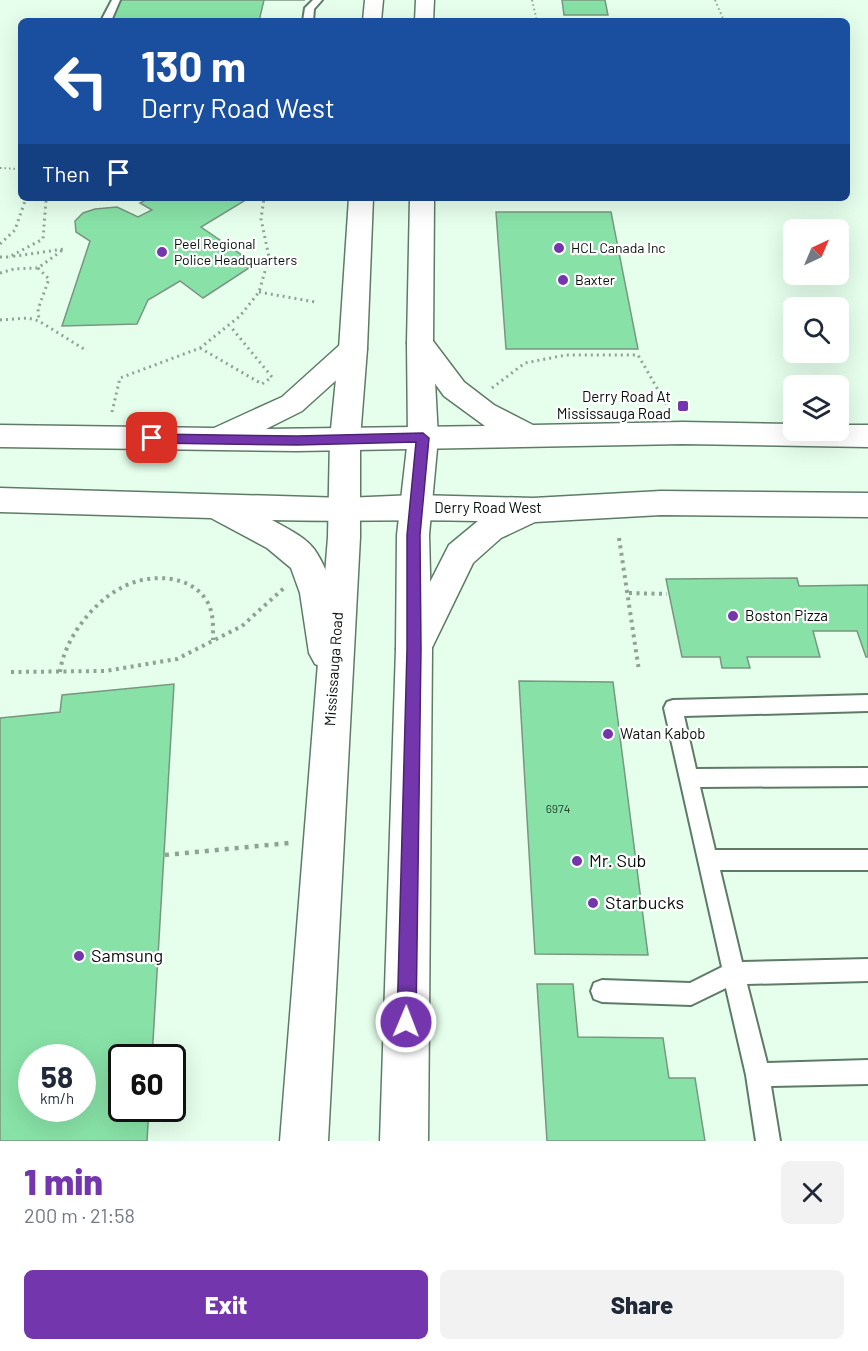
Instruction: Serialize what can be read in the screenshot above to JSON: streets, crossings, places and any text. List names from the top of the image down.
{
  "streets": {
    "main road": ["Derry Road West", "Mississauga Road"]
  },
  "crossings": [
    ["Derry Road West", "Mississauga Road"]
  ],
  "places": {
    "other": [
      "HCL Canada Inc",
      "Peel Regional Police Headquarters",
      "Baxter",
      "Boston Pizza",
      "Watan Kabob",
      "Mr. Sub",
      "Starbucks",
      "Samsung"
    ],
    "transit": ["Derry Road At Mississauga Road"]
  },
  "house_numbers": ["6974"],
  "north": "top right",
  "page": {
    "turn": ["130 m", "Derry Road West"],
    "then": "Then",
    "speed": "58 km/h",
    "limit": "60",
    "heading": ["1 min", "200 m · 21:58"],
    "buttons": ["Exit", "Share"]
  }
}
